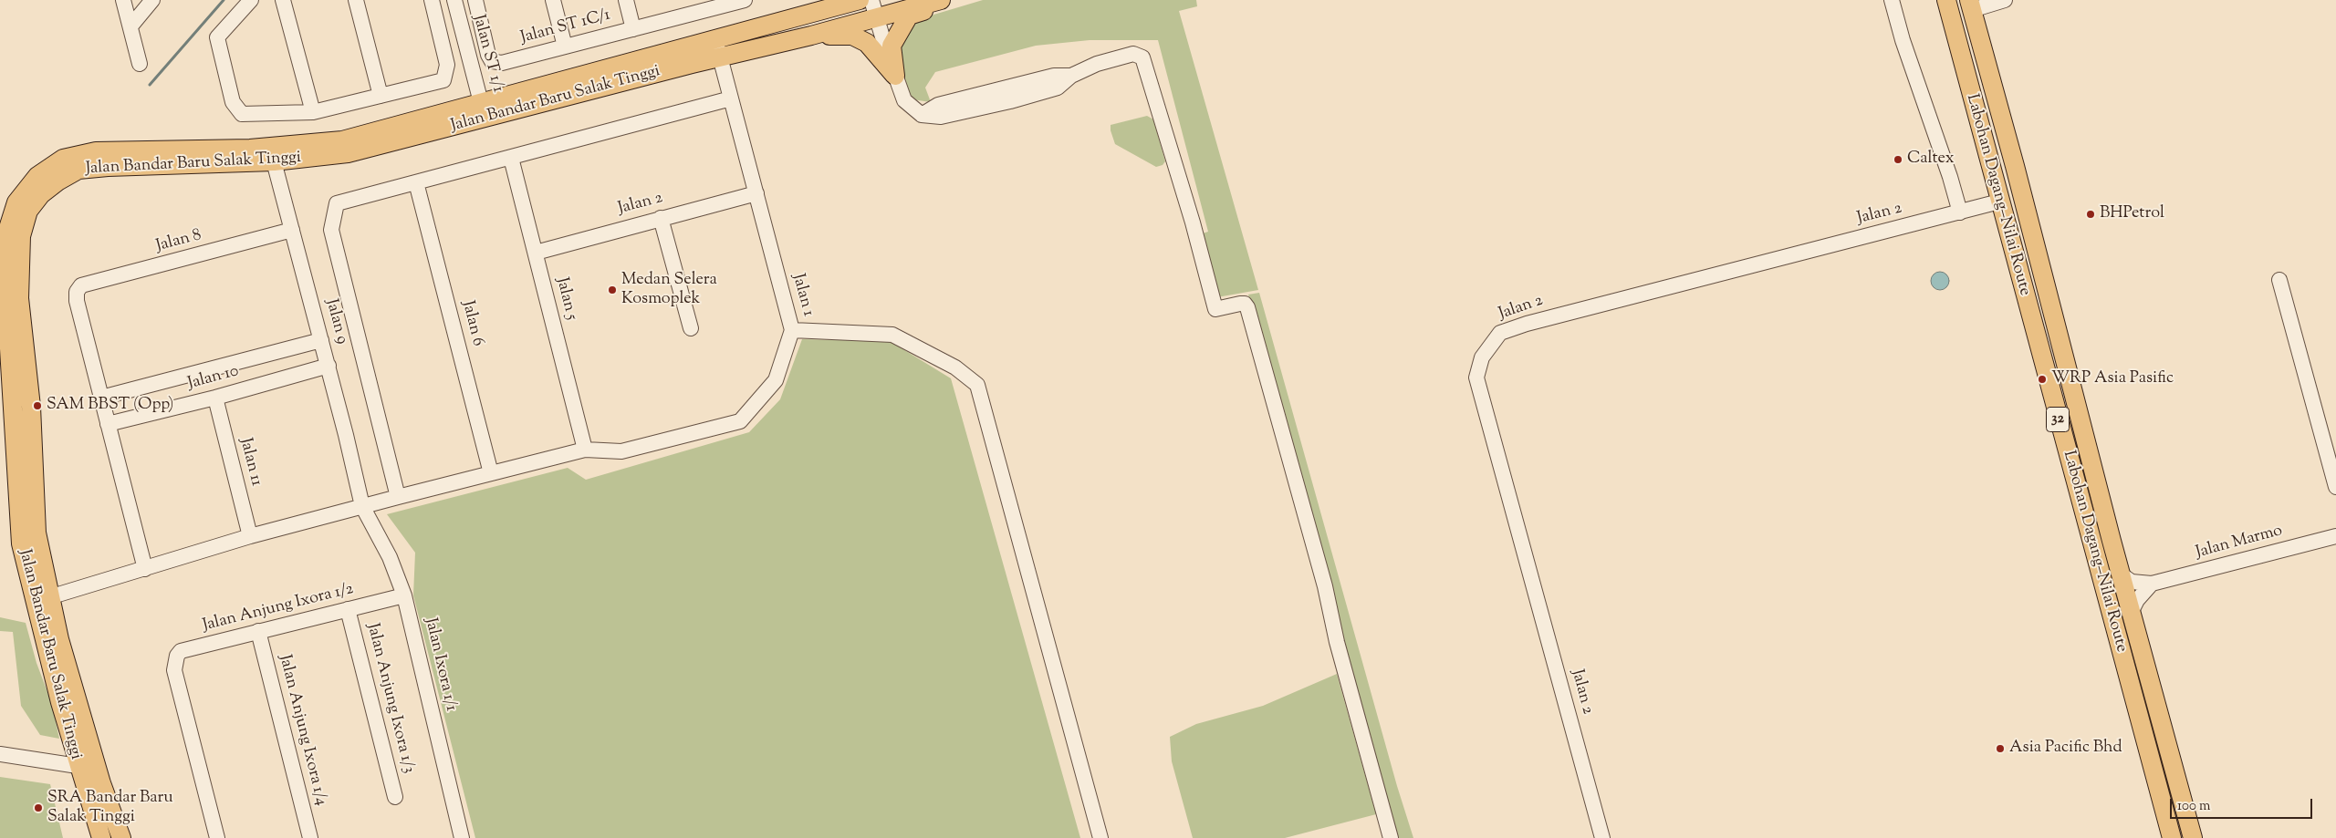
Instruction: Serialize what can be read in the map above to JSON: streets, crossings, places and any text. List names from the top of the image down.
{
  "streets": {
    "main road": ["Jalan Bandar Baru Salak Tinggi", "Labohan Dagang–Nilai Route", "32"],
    "street": [
      "Jalan ST 1C/1",
      "Jalan ST 1/1",
      "Jalan 2",
      "Jalan 8",
      "Jalan 1",
      "Jalan 5",
      "Jalan 9",
      "Jalan 6",
      "Jalan 10",
      "Jalan 11",
      "Jalan Marmo",
      "Jalan Anjung Ixora 1/2",
      "Jalan Ixora 1/1",
      "Jalan Anjung Ixora 1/3",
      "Jalan Anjung Ixora 1/4"
    ]
  },
  "crossings": [
    ["Jalan ST 1/1", "Jalan Bandar Baru Salak Tinggi"],
    ["Jalan Bandar Baru Salak Tinggi", "Jalan 1"],
    ["Jalan Bandar Baru Salak Tinggi", "Jalan 9"],
    ["Labohan Dagang–Nilai Route", "Jalan 2"],
    ["Jalan 2", "Jalan 1"],
    ["Jalan 2", "Jalan 5"],
    ["Jalan 8", "Jalan 9"],
    ["Jalan 8", "Jalan 10"],
    ["Jalan 1", "Jalan 5"],
    ["Jalan 9", "Jalan 10"],
    ["Jalan 9", "Jalan Ixora 1/1"],
    ["Jalan 10", "Jalan 11"],
    ["Jalan Anjung Ixora 1/2", "Jalan Ixora 1/1"],
    ["Jalan Anjung Ixora 1/2", "Jalan Anjung Ixora 1/3"],
    ["Jalan Anjung Ixora 1/2", "Jalan Anjung Ixora 1/4"]
  ],
  "places": [
    "Caltex",
    "BHPetrol",
    "Medan Selera Kosmoplek",
    "WRP Asia Pasific",
    "SAM BBST (Opp)",
    "Asia Pacific Bhd",
    "SRA Bandar Baru Salak Tinggi"
  ],
  "scale_bar": "100 m"
}
